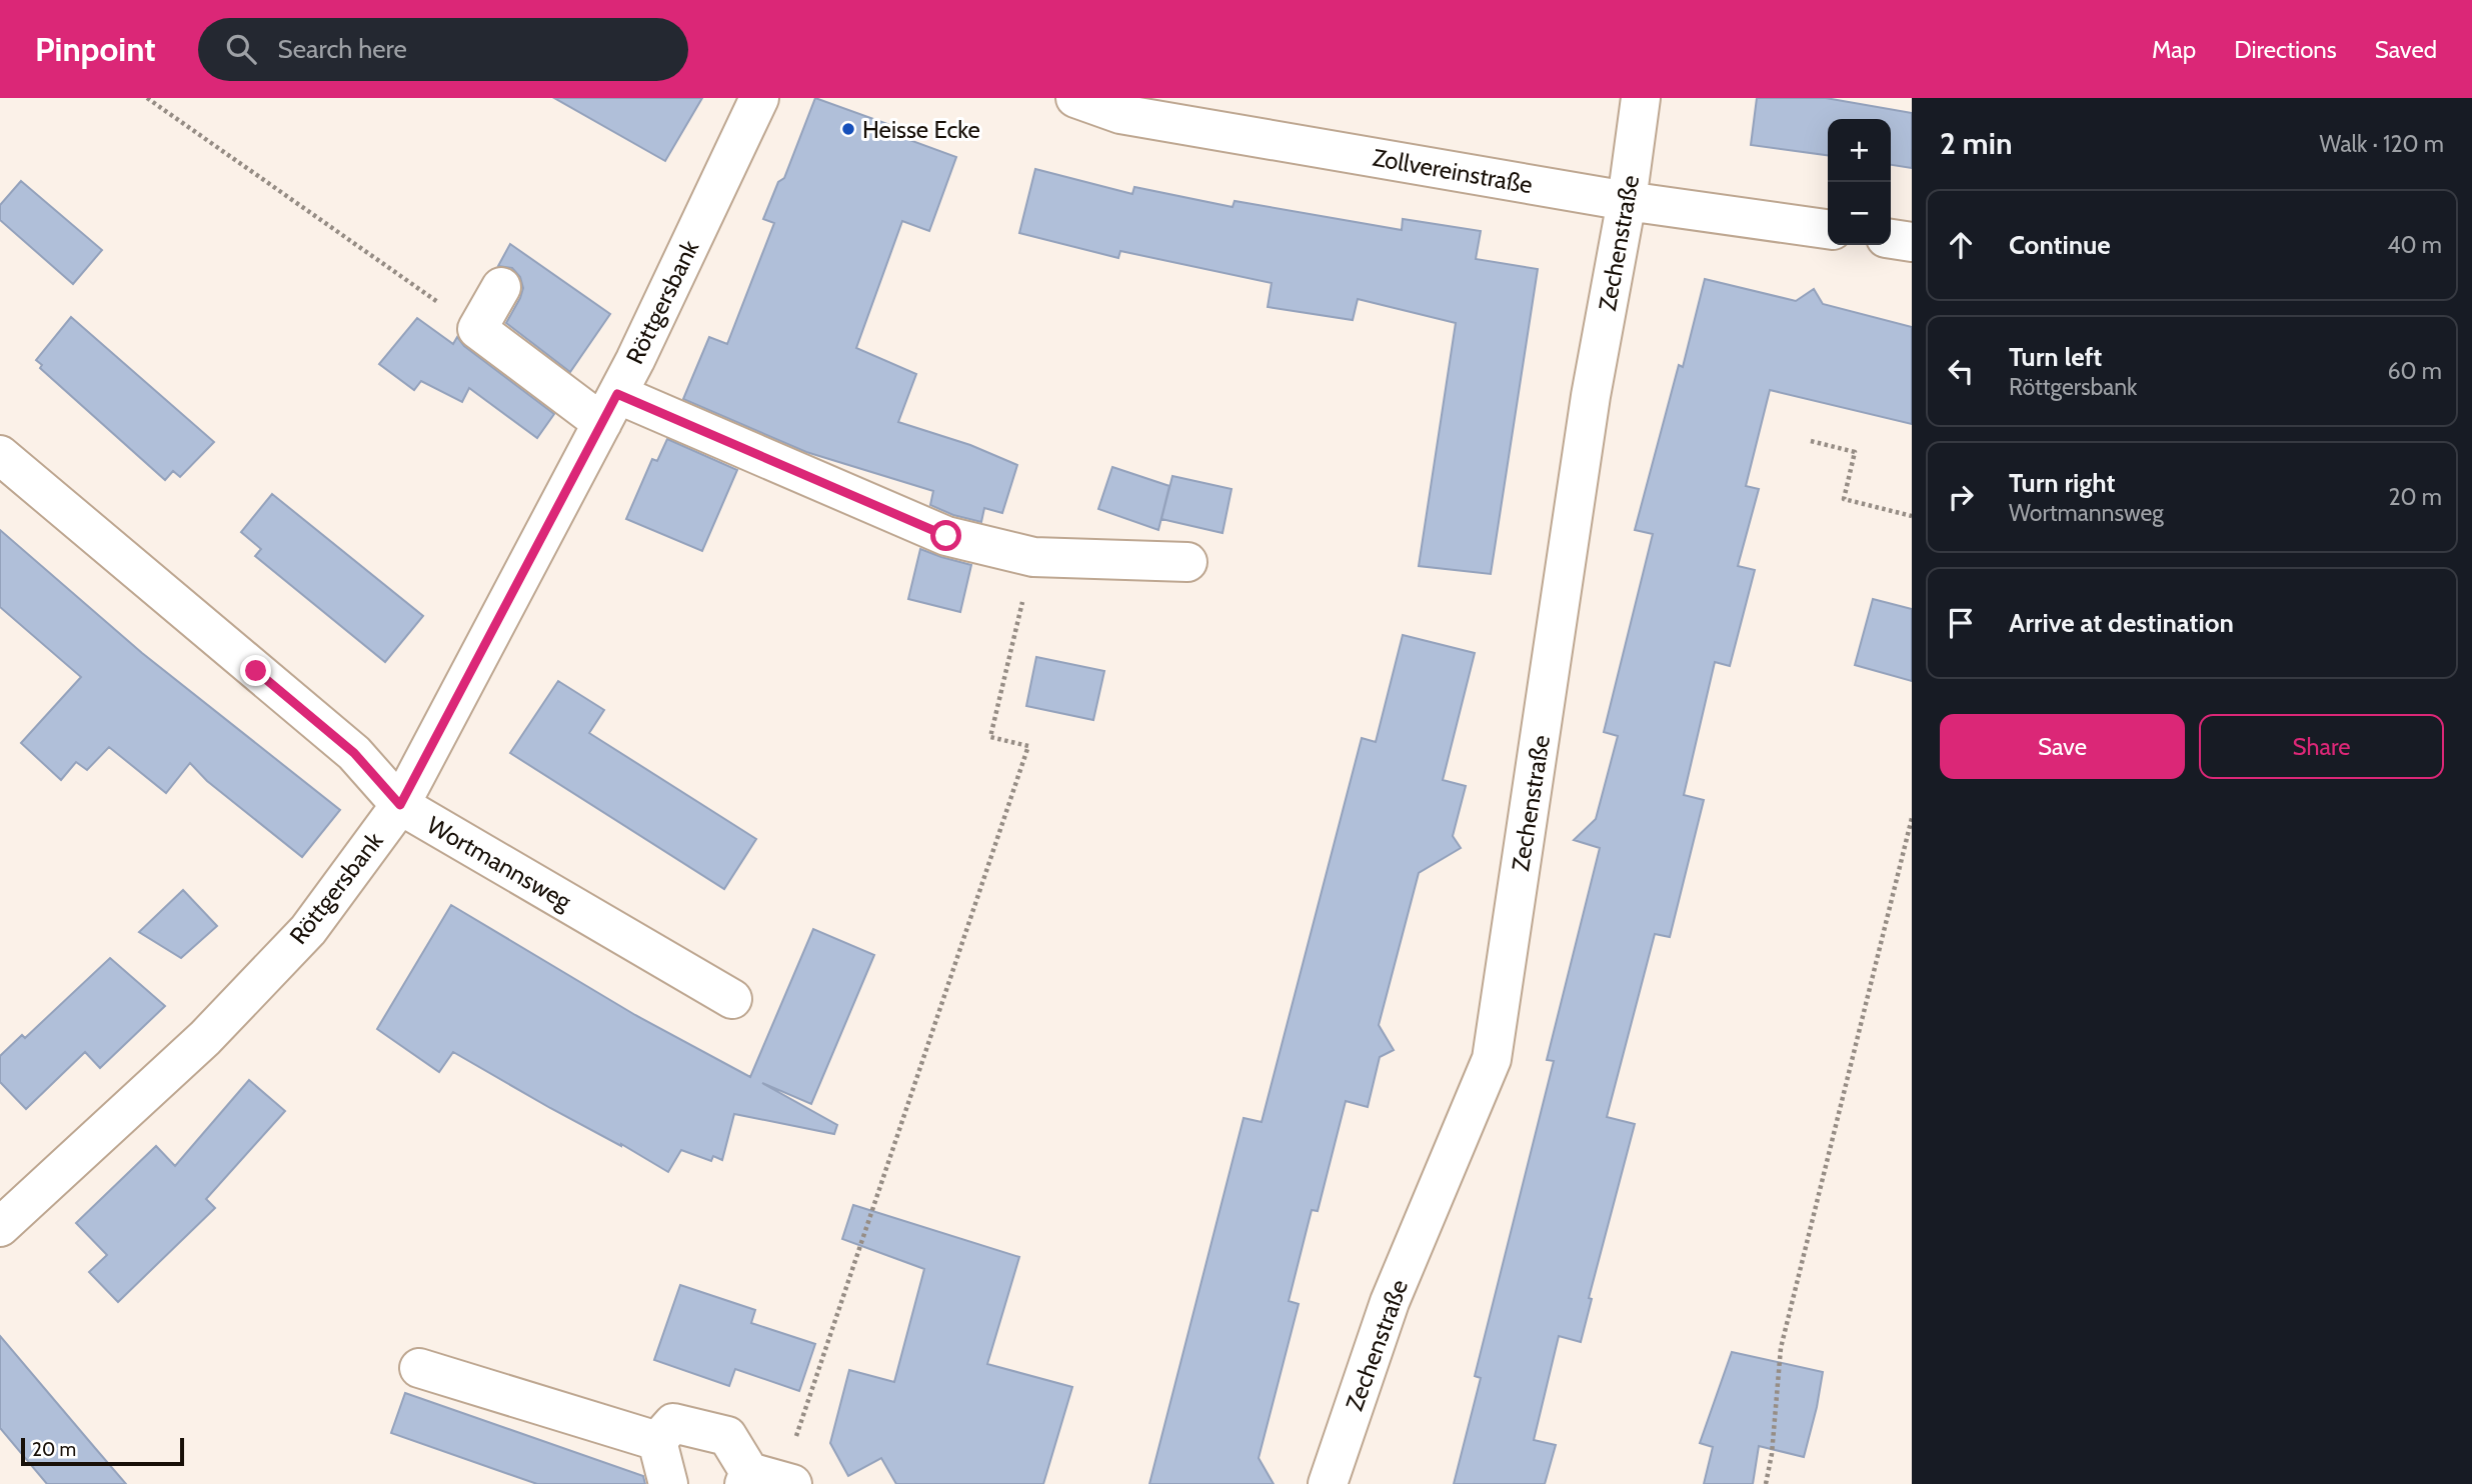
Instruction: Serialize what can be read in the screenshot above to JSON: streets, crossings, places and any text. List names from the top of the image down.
{
  "streets": {
    "street": [
      "Zollvereinstraße",
      "Zechenstraße",
      "Röttgersbank",
      "Wortmannsweg"
    ]
  },
  "crossings": [
    ["Zollvereinstraße", "Zechenstraße"],
    ["Röttgersbank", "Wortmannsweg"]
  ],
  "places": ["Heisse Ecke"],
  "scale_bar": "20 m",
  "page": {
    "header": "Pinpoint",
    "search": "Search here",
    "nav": ["Map", "Directions", "Saved"],
    "heading": ["2 min", "Walk · 120 m"],
    "map_buttons": ["+", "−"],
    "list": [
      ["Continue", "40 m"],
      ["Turn left", "Röttgersbank", "60 m"],
      ["Turn right", "Wortmannsweg", "20 m"],
      "Arrive at destination"
    ],
    "buttons": ["Save", "Share"],
    "scale": "20 m"
  }
}
